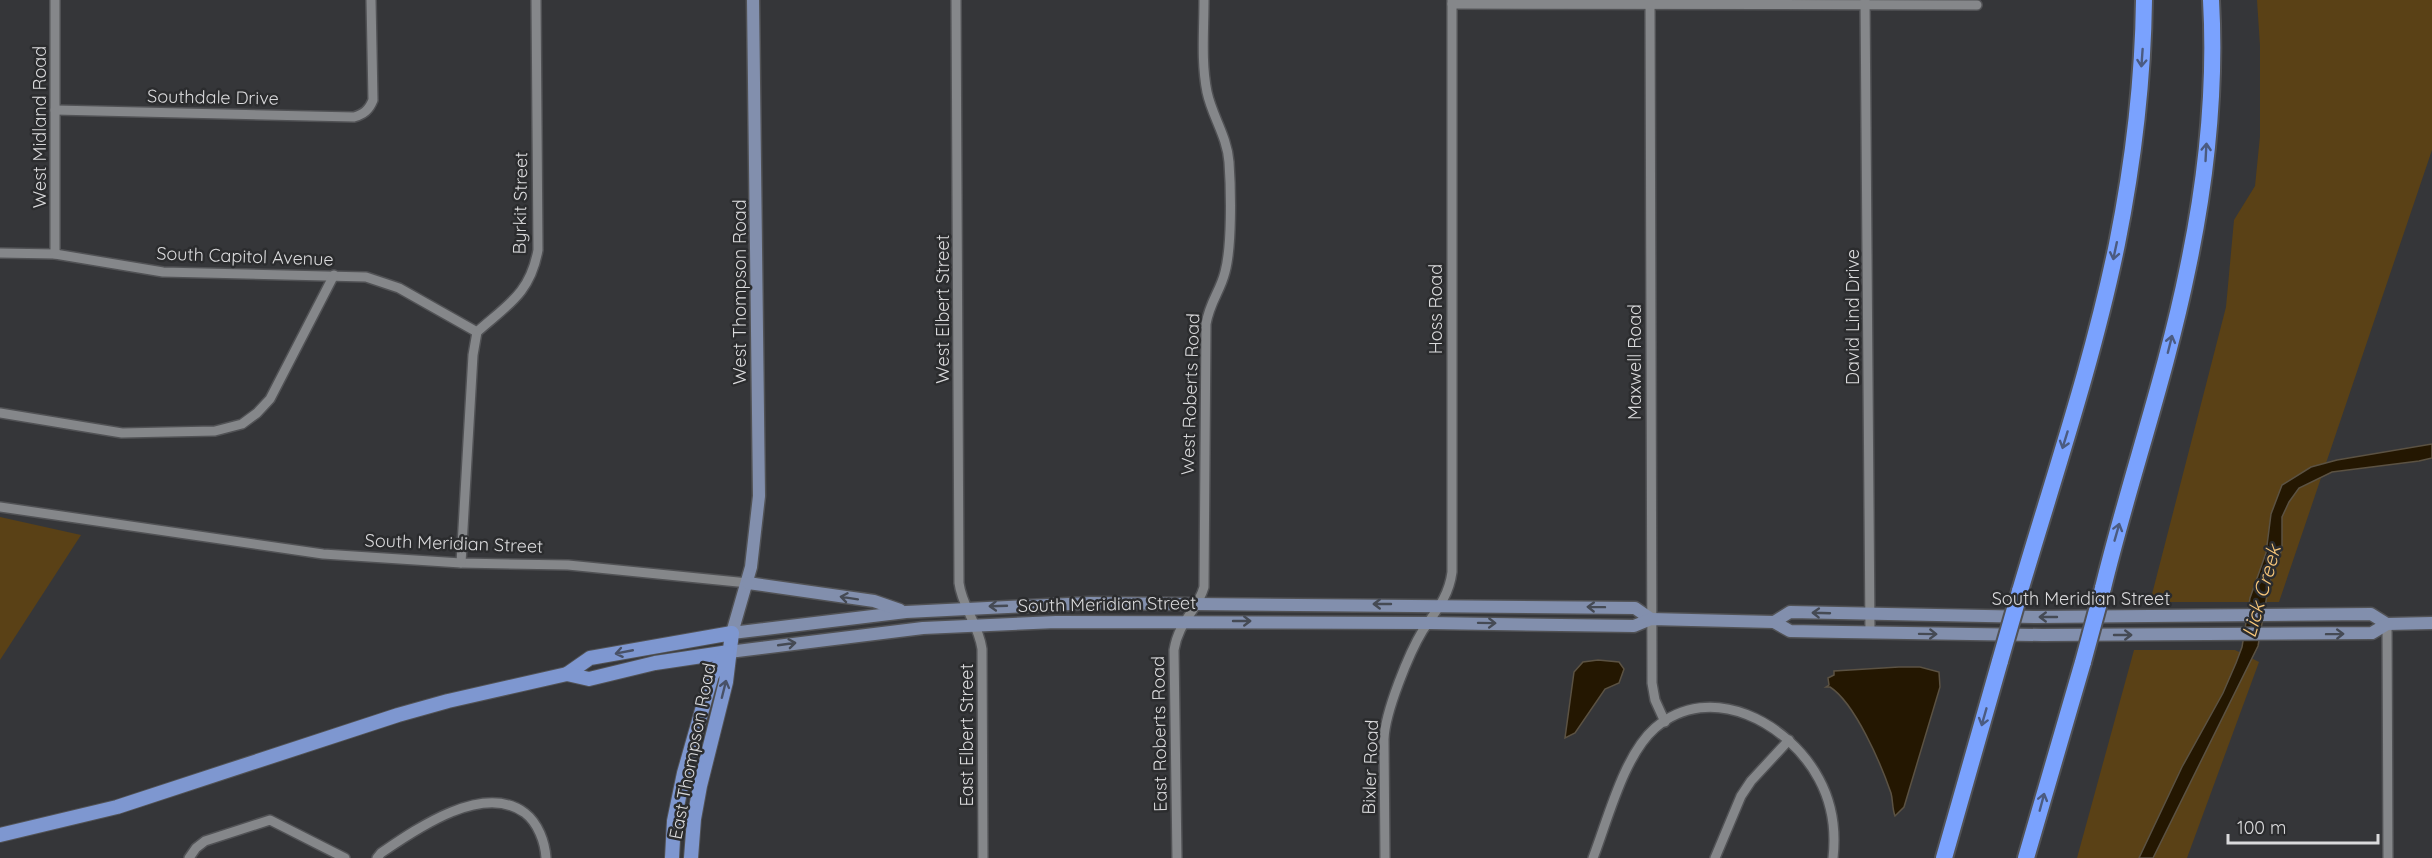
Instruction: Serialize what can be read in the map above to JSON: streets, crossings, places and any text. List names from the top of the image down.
{
  "streets": {
    "main road": ["West Thompson Road", "South Meridian Street", "East Thompson Road"],
    "street": [
      "Southdale Drive",
      "West Midland Road",
      "Byrkit Street",
      "South Capitol Avenue",
      "West Elbert Street",
      "Hoss Road",
      "David Lind Drive",
      "Maxwell Road",
      "West Roberts Road",
      "East Roberts Road",
      "East Elbert Street",
      "Bixler Road"
    ]
  },
  "crossings": [
    ["Southdale Drive", "West Midland Road"],
    ["West Midland Road", "South Capitol Avenue"],
    ["Byrkit Street", "South Capitol Avenue"],
    ["West Thompson Road", "South Meridian Street"],
    ["West Thompson Road", "East Thompson Road"],
    ["West Elbert Street", "South Meridian Street"],
    ["West Elbert Street", "East Elbert Street"],
    ["Hoss Road", "South Meridian Street"],
    ["Hoss Road", "Bixler Road"],
    ["David Lind Drive", "South Meridian Street"],
    ["Maxwell Road", "South Meridian Street"],
    ["West Roberts Road", "South Meridian Street"],
    ["South Meridian Street", "East Roberts Road"],
    ["South Meridian Street", "East Elbert Street"],
    ["South Meridian Street", "East Thompson Road"],
    ["South Meridian Street", "Bixler Road"]
  ],
  "water": ["Lick Creek"],
  "scale_bar": "100 m"
}
